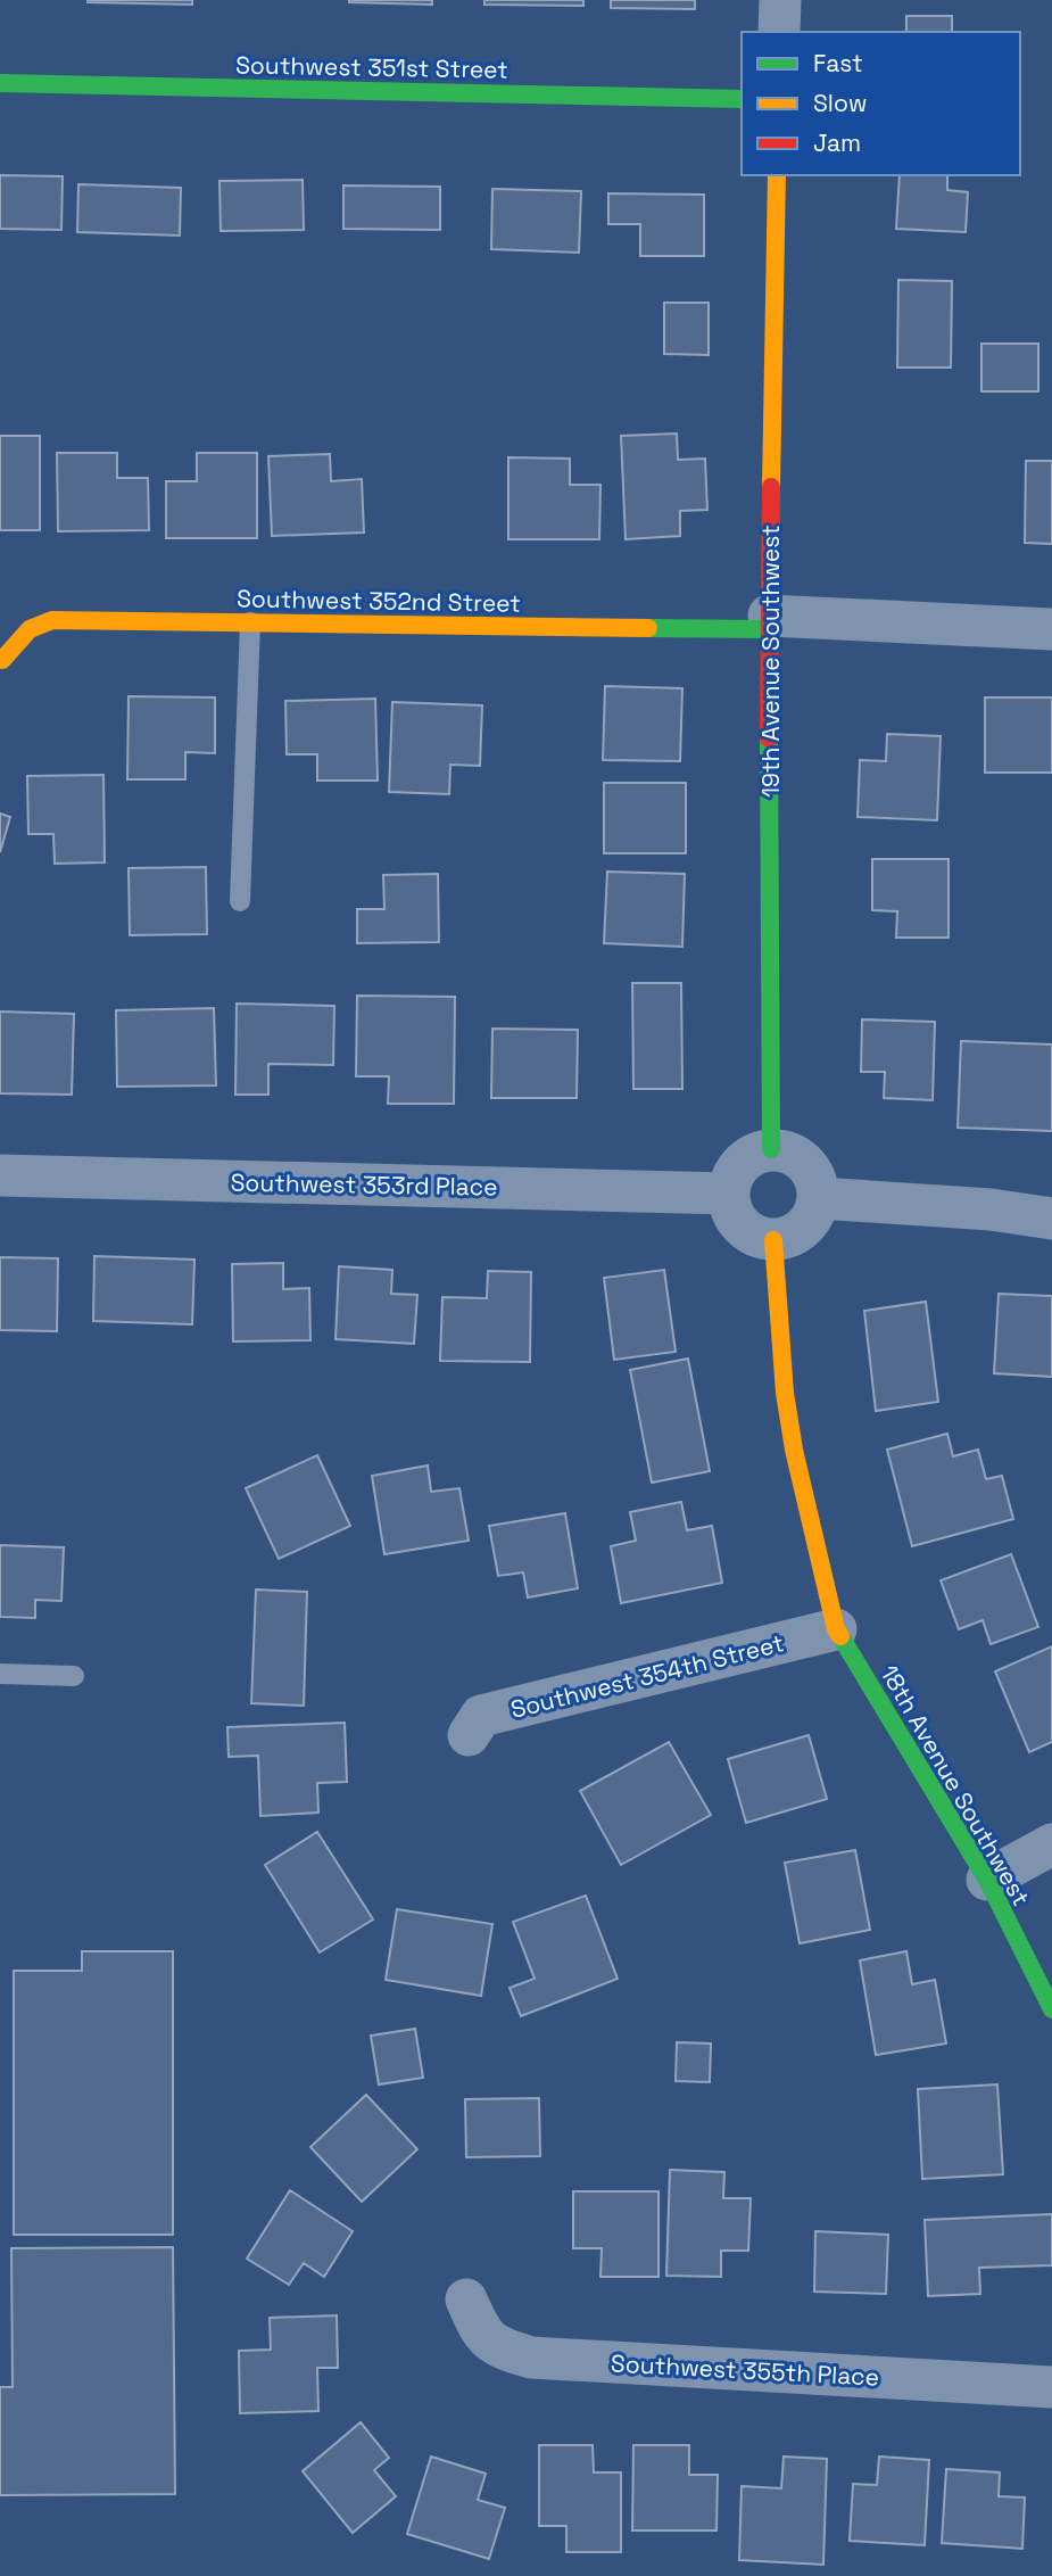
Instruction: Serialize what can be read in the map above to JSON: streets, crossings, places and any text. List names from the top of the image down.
{
  "streets": {
    "street": [
      "Southwest 351st Street",
      "Southwest 352nd Street",
      "19th Avenue Southwest",
      "Southwest 353rd Place",
      "Southwest 354th Street",
      "18th Avenue Southwest",
      "Southwest 355th Place"
    ]
  },
  "crossings": [
    ["Southwest 352nd Street", "19th Avenue Southwest"],
    ["19th Avenue Southwest", "Southwest 353rd Place"],
    ["Southwest 354th Street", "18th Avenue Southwest"]
  ],
  "legend": ["Fast", "Slow", "Jam"]
}
